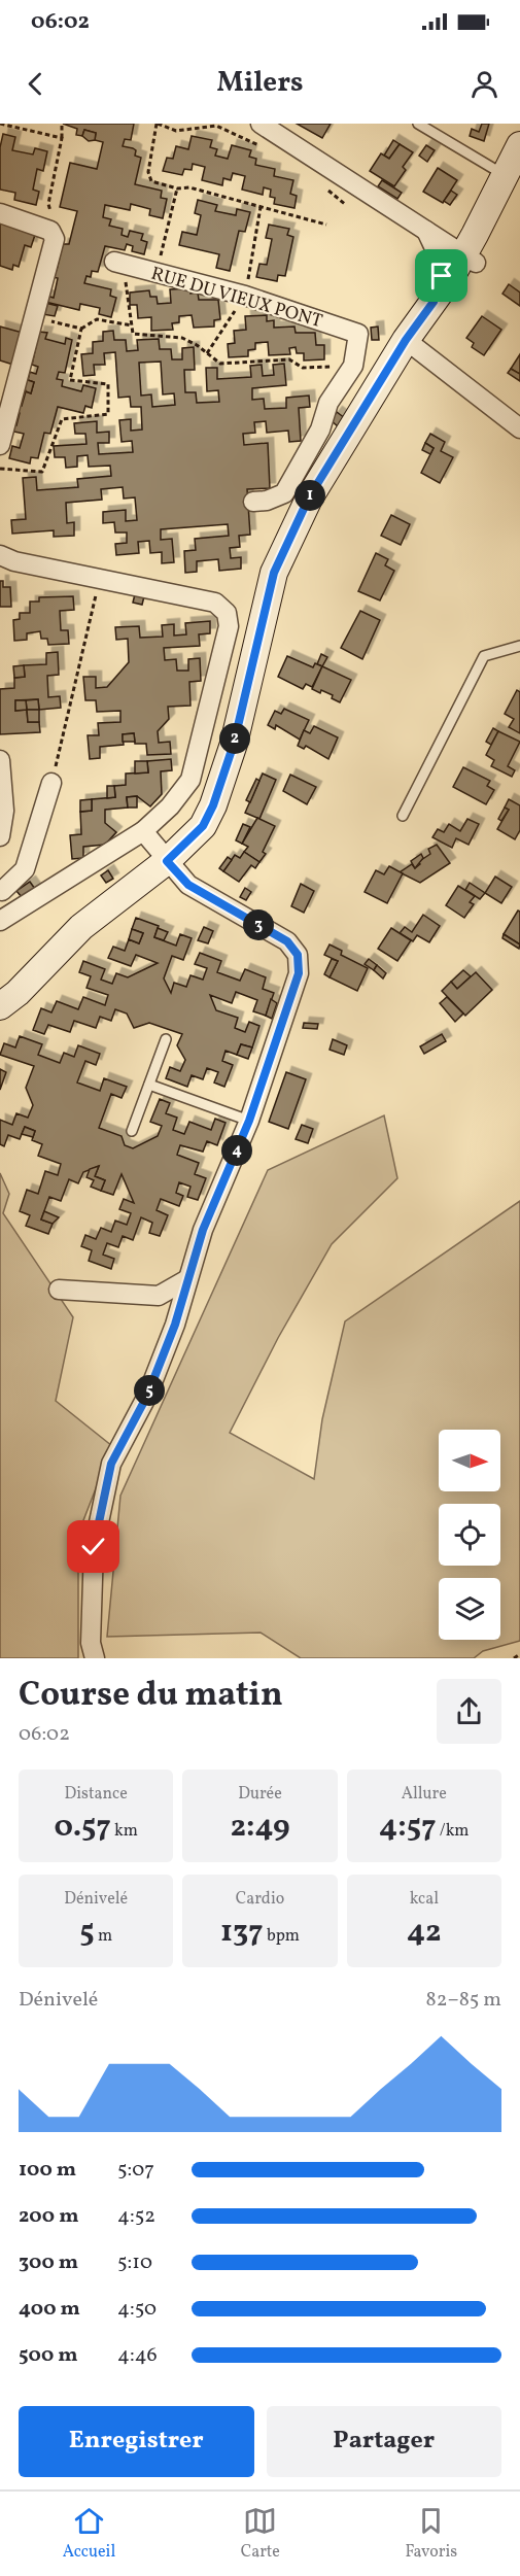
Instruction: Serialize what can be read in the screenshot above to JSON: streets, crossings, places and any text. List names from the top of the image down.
{
  "streets": {
    "street": ["RUE DU VIEUX PONT"]
  },
  "north": "right",
  "page": {
    "status": "06:02",
    "header": "Milers",
    "pins": [
      "1",
      "2",
      "3",
      "4",
      "5"
    ],
    "heading": ["Course du matin", "06:02"],
    "stats": [
      ["Distance", "0.57 km"],
      ["Durée", "2:49"],
      ["Allure", "4:57 /km"],
      ["Dénivelé", "5 m"],
      ["Cardio", "137 bpm"],
      ["kcal", "42"]
    ],
    "chart": ["Dénivelé", "82–85 m"],
    "list": [
      {
        "name": "100 m",
        "note": "5:07"
      },
      {
        "name": "200 m",
        "note": "4:52"
      },
      {
        "name": "300 m",
        "note": "5:10"
      },
      {
        "name": "400 m",
        "note": "4:50"
      },
      {
        "name": "500 m",
        "note": "4:46"
      }
    ],
    "buttons": ["Enregistrer", "Partager"],
    "tabs": ["Accueil", "Carte", "Favoris"]
  }
}
